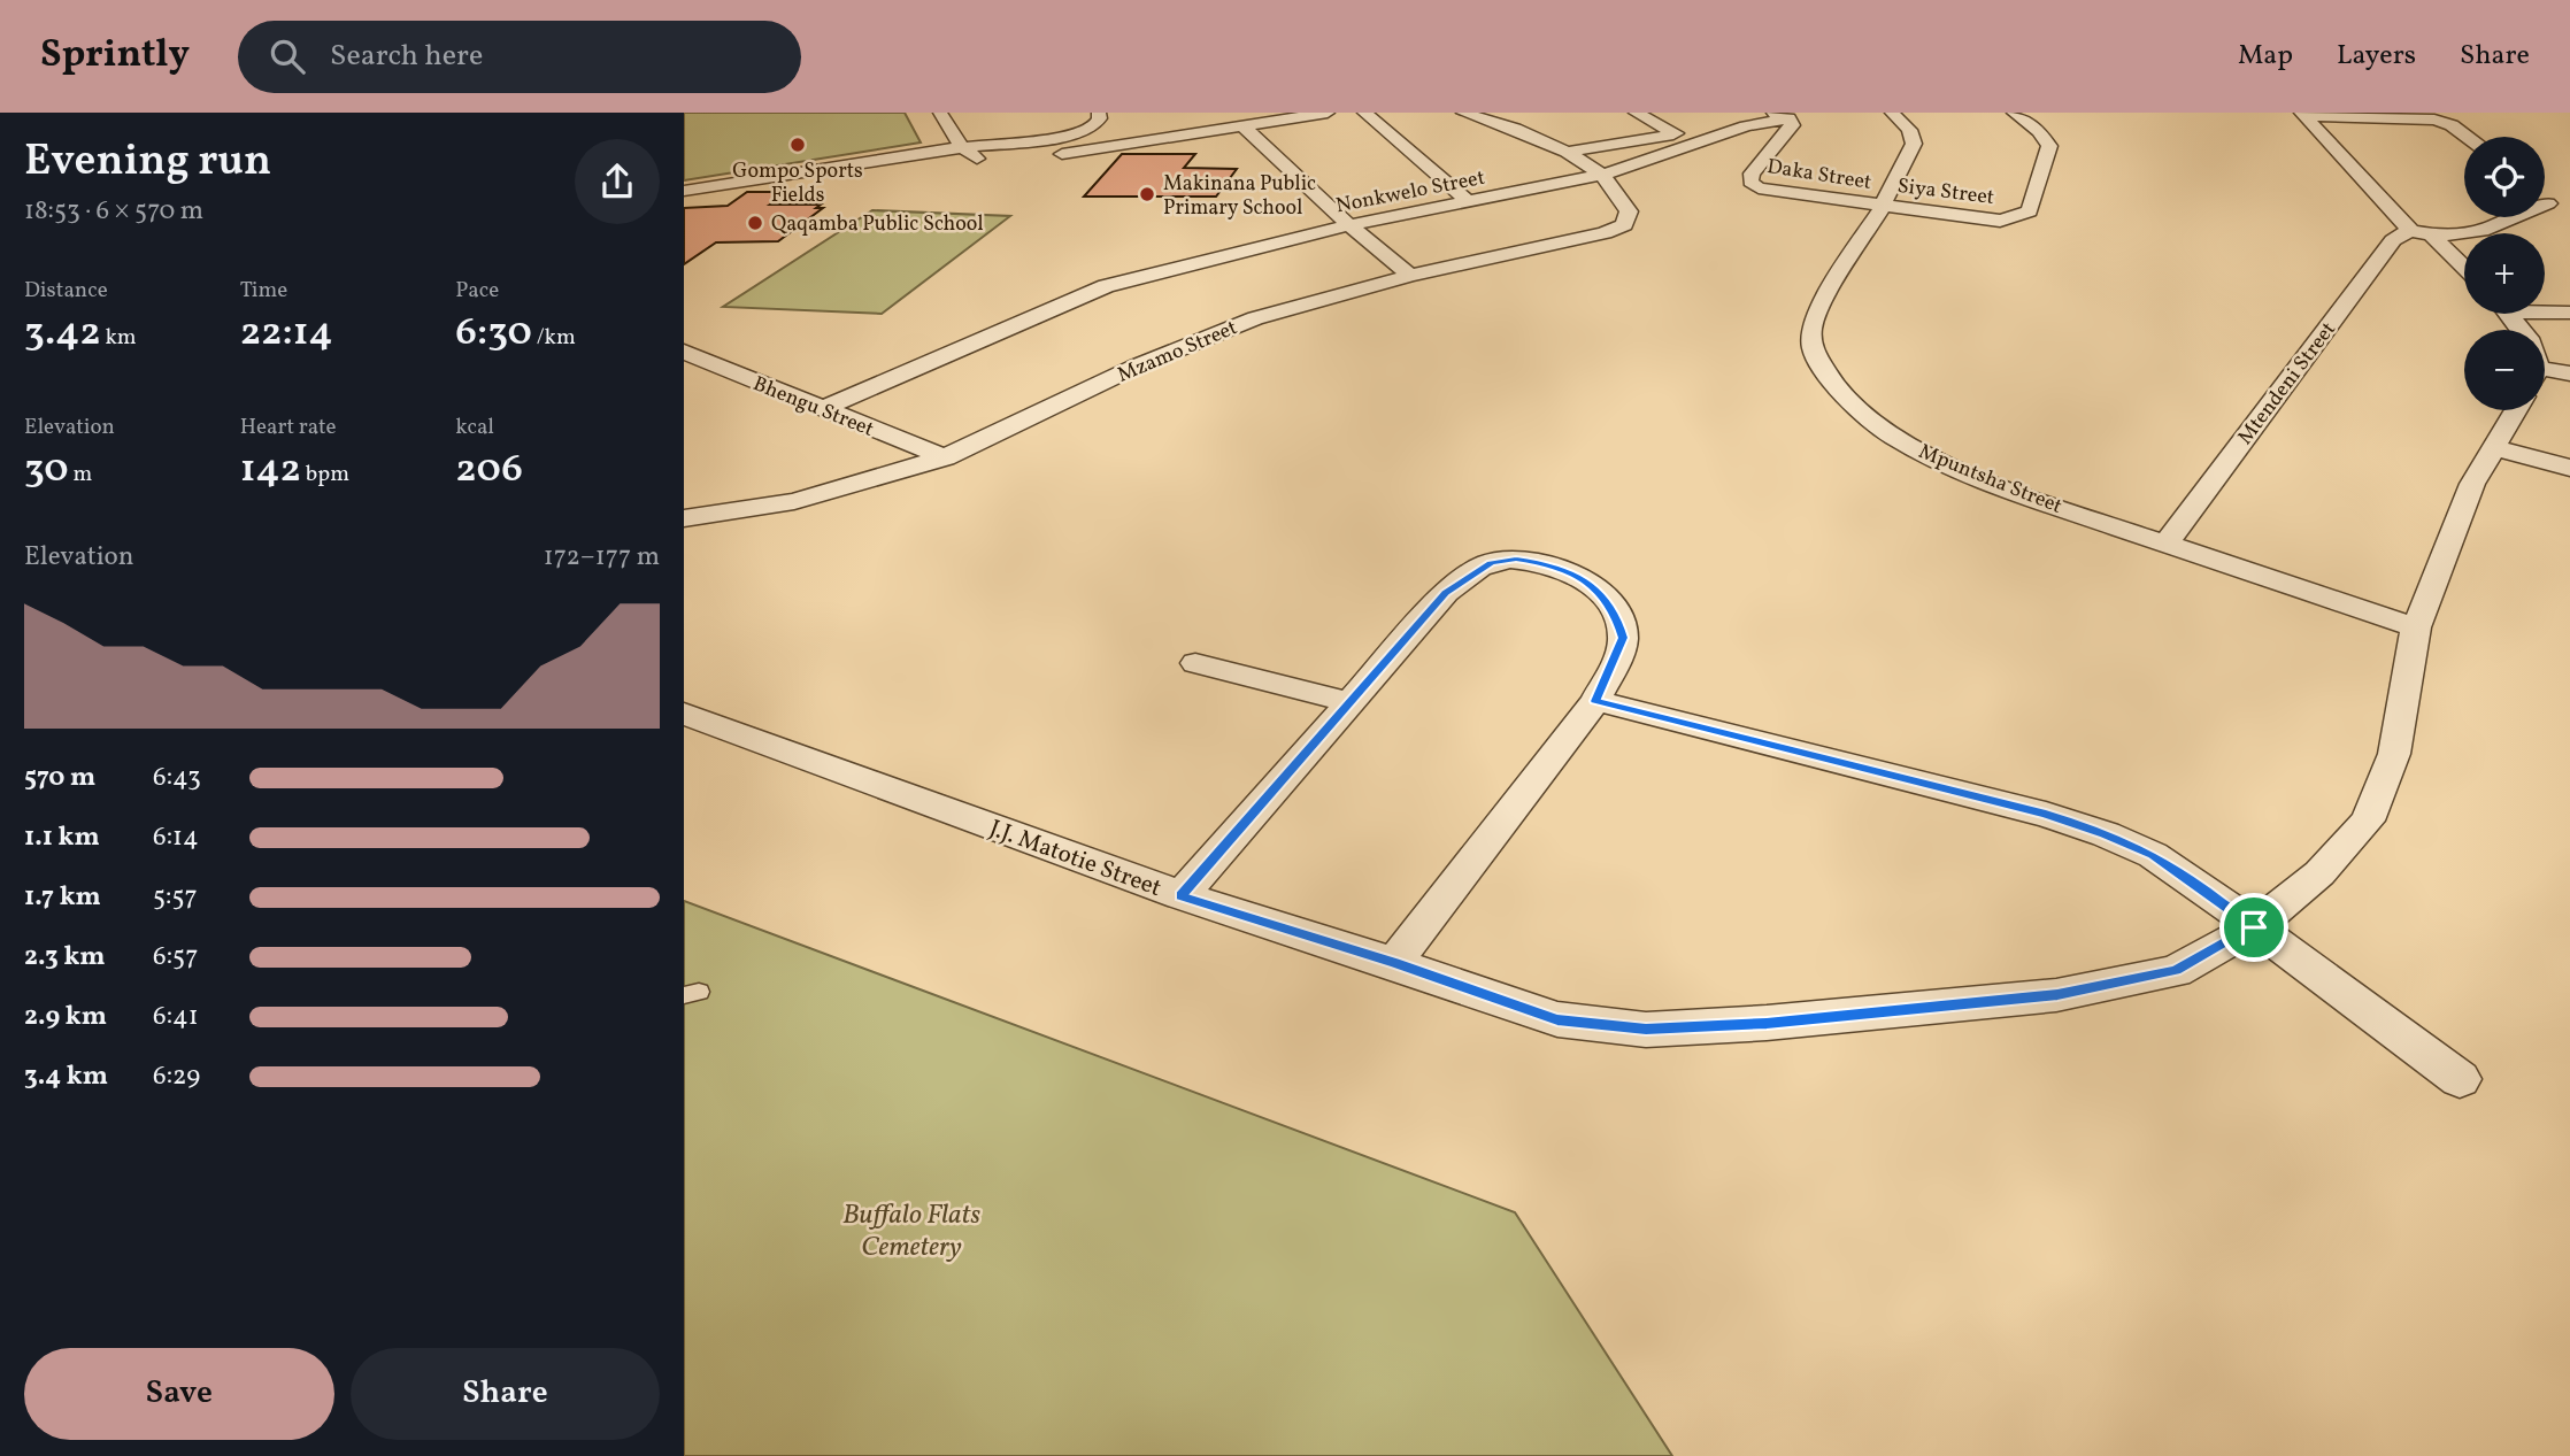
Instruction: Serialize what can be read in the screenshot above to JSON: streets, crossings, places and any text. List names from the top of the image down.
{
  "streets": {
    "street": [
      "Daka Street",
      "Nonkwelo Street",
      "Siya Street",
      "Mzamo Street",
      "Mtendeni Street",
      "Bhengu Street",
      "Mpuntsha Street",
      "J.J. Matotie Street"
    ]
  },
  "crossings": [
    ["Daka Street", "Nonkwelo Street"],
    ["Daka Street", "Siya Street"],
    ["Daka Street", "Mpuntsha Street"],
    ["Nonkwelo Street", "Mzamo Street"],
    ["Nonkwelo Street", "Bhengu Street"],
    ["Siya Street", "Mpuntsha Street"],
    ["Mzamo Street", "Bhengu Street"],
    ["Mtendeni Street", "Mpuntsha Street"],
    ["Mpuntsha Street", "J.J. Matotie Street"]
  ],
  "parks": ["Buffalo Flats Cemetery"],
  "places": ["Gompo Sports Fields", "Makinana Public Primary School", "Qaqamba Public School"],
  "page": {
    "header": "Sprintly",
    "search": "Search here",
    "nav": ["Map", "Layers", "Share"],
    "heading": ["Evening run", "18:53 · 6 × 570 m"],
    "map_buttons": ["+", "−"],
    "stats": [
      ["Distance", "3.42 km"],
      ["Time", "22:14"],
      ["Pace", "6:30 /km"],
      ["Elevation", "30 m"],
      ["Heart rate", "142 bpm"],
      ["kcal", "206"]
    ],
    "chart": ["Elevation", "172–177 m"],
    "list": [
      {
        "name": "570 m",
        "note": "6:43"
      },
      {
        "name": "1.1 km",
        "note": "6:14"
      },
      {
        "name": "1.7 km",
        "note": "5:57"
      },
      {
        "name": "2.3 km",
        "note": "6:57"
      },
      {
        "name": "2.9 km",
        "note": "6:41"
      },
      {
        "name": "3.4 km",
        "note": "6:29"
      }
    ],
    "buttons": ["Save", "Share"]
  }
}
